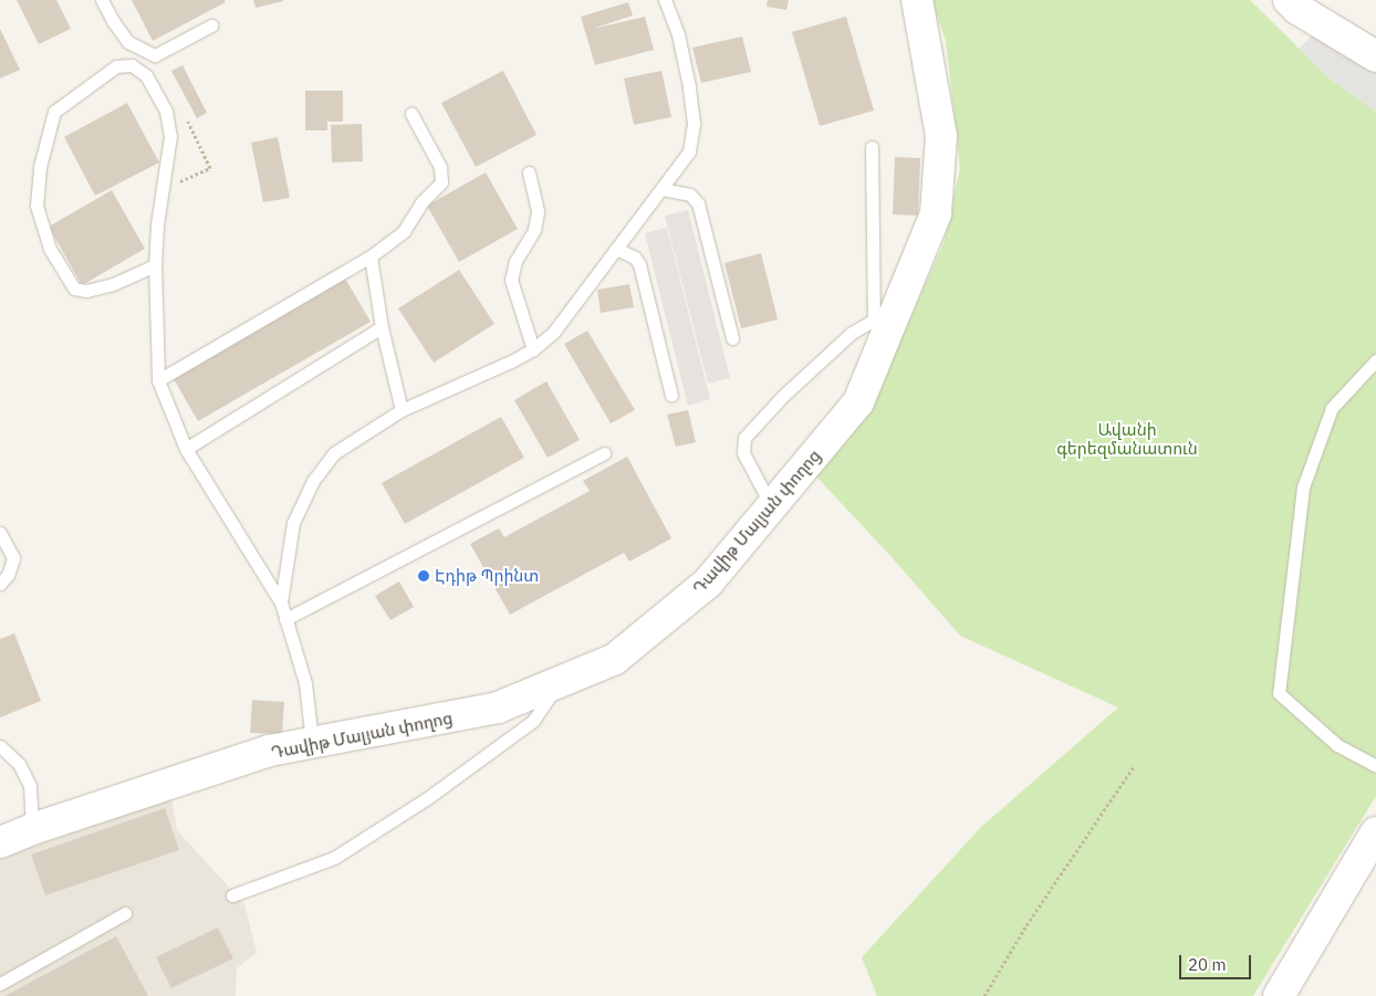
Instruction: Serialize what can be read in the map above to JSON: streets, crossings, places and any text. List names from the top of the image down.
{
  "streets": {
    "street": ["Դավիթ Մալյան փողոց"]
  },
  "parks": ["Ավանի գերեզմանատուն"],
  "places": ["Էդիթ Պրինտ"],
  "scale_bar": "20 m"
}
